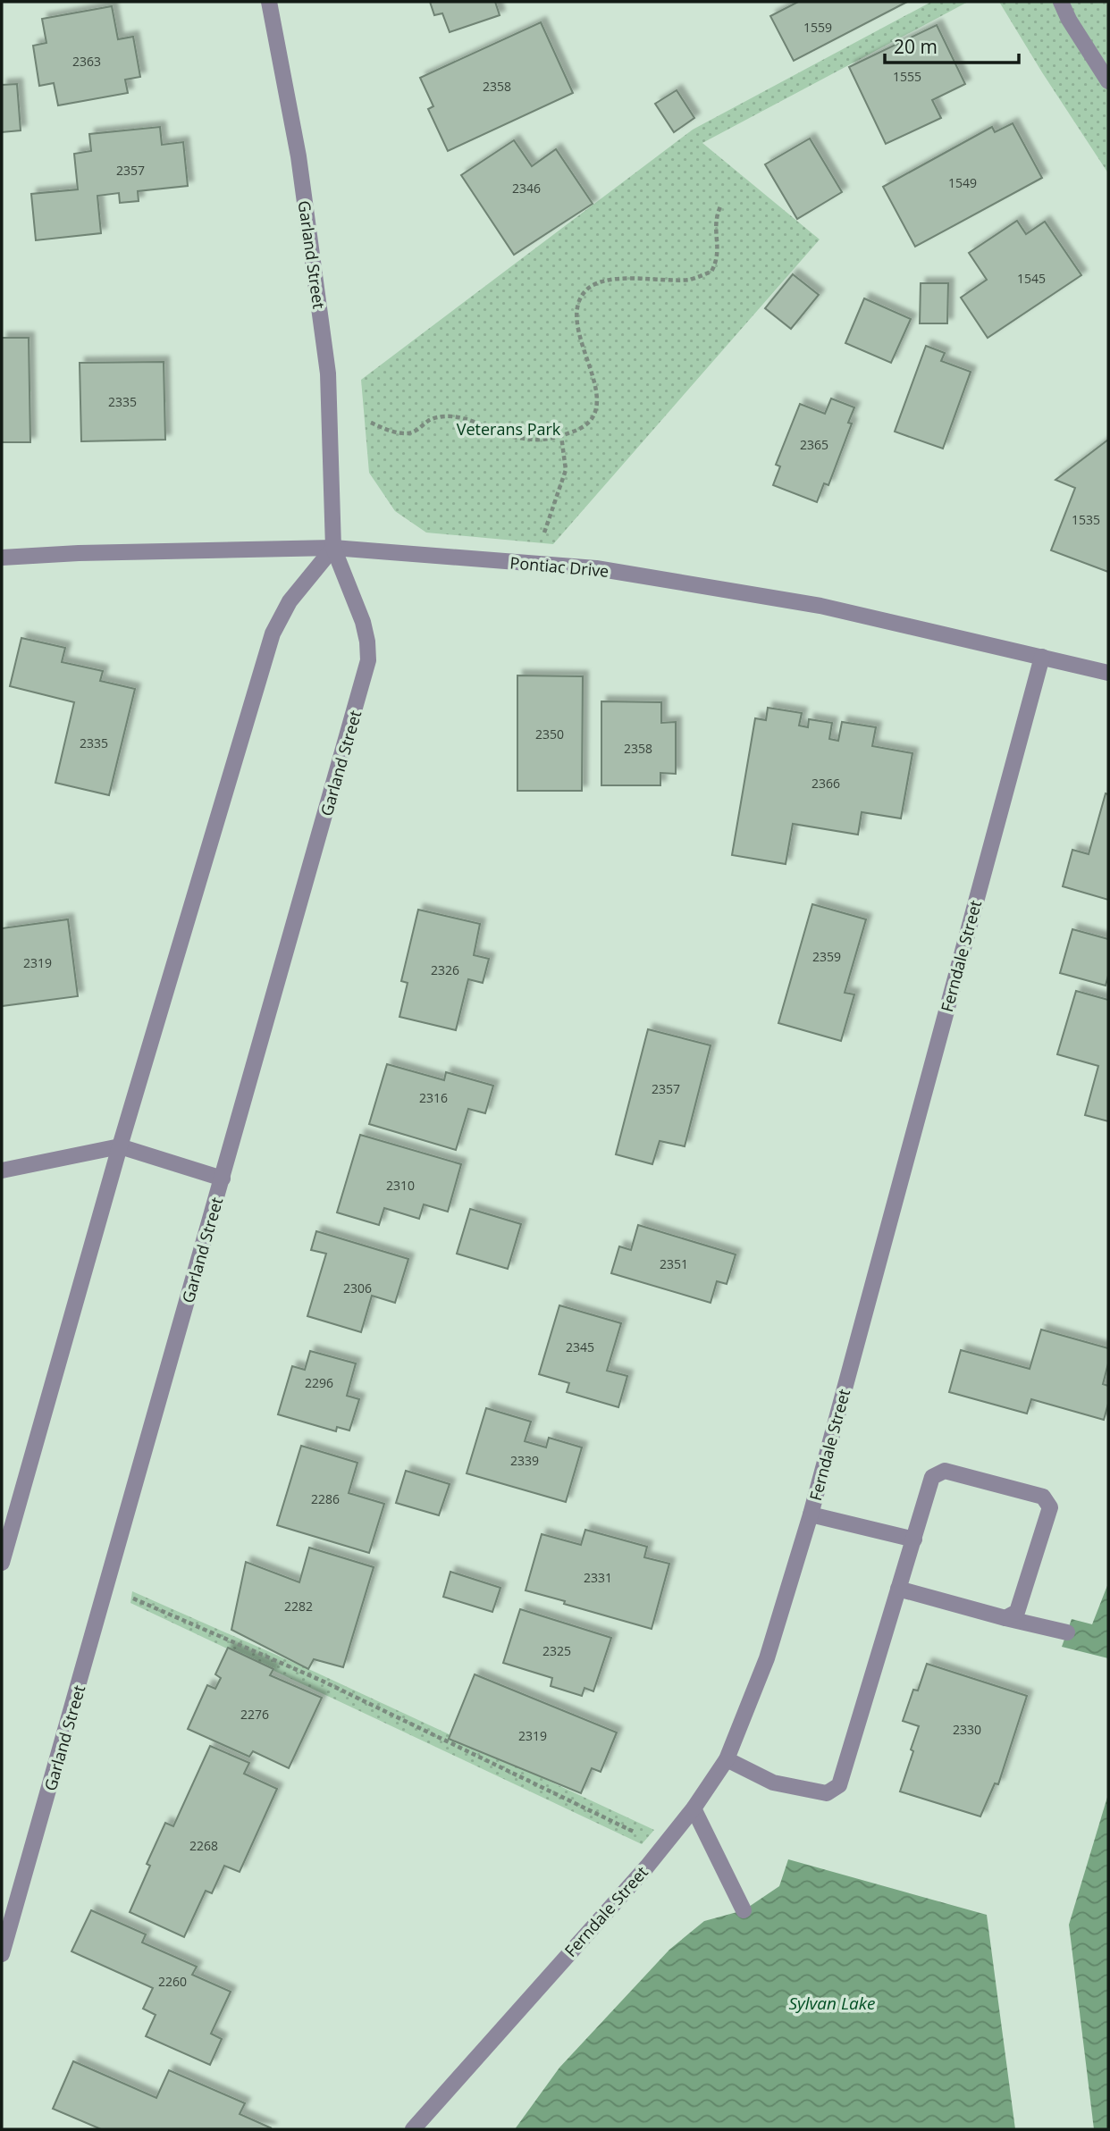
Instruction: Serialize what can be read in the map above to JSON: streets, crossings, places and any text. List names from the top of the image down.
{
  "streets": {
    "street": ["Garland Street", "Pontiac Drive", "Ferndale Street"]
  },
  "crossings": [
    ["Garland Street", "Pontiac Drive"],
    ["Pontiac Drive", "Ferndale Street"]
  ],
  "water": ["Sylvan Lake"],
  "parks": ["Veterans Park"],
  "house_numbers": [
    "1559",
    "2363",
    "1555",
    "2358",
    "2357",
    "1549",
    "2346",
    "1545",
    "2335",
    "2365",
    "1535",
    "2350",
    "2335",
    "2358",
    "2366",
    "2359",
    "2319",
    "2326",
    "2357",
    "2316",
    "2310",
    "2351",
    "2306",
    "2345",
    "2296",
    "2339",
    "2286",
    "2331",
    "2282",
    "2325",
    "2276",
    "2330",
    "2319",
    "2268",
    "2260"
  ],
  "scale_bar": "20 m"
}
